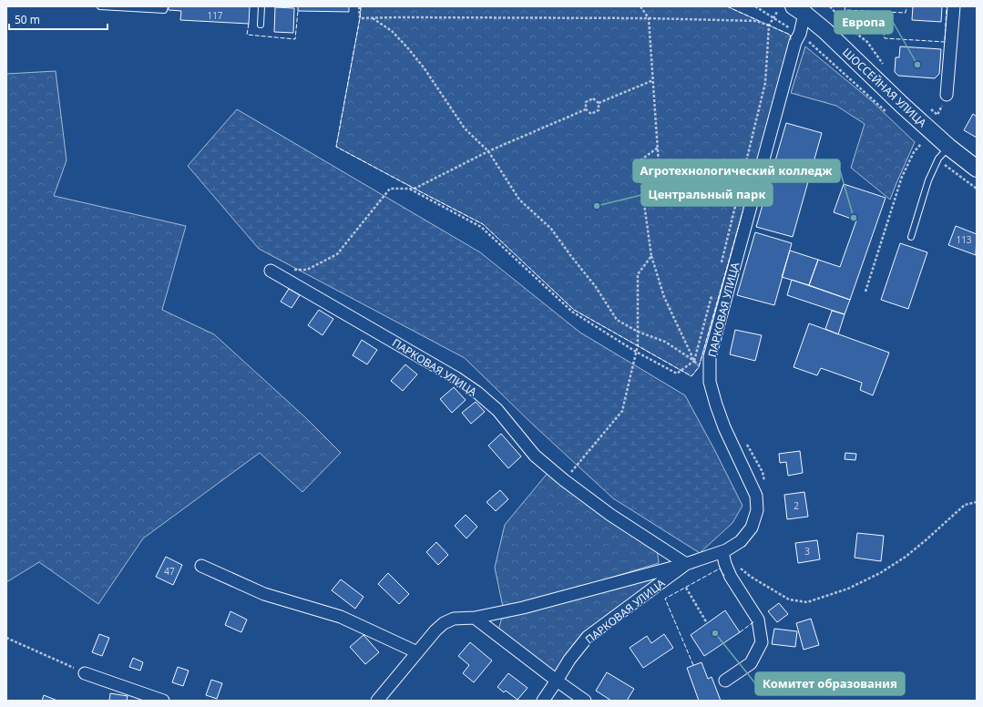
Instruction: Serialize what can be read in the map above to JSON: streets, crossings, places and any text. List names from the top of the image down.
{
  "streets": {
    "main road": ["ШОССЕЙНАЯ УЛИЦА"],
    "street": ["ПАРКОВАЯ УЛИЦА"]
  },
  "crossings": [
    ["ШОССЕЙНАЯ УЛИЦА", "ПАРКОВАЯ УЛИЦА"]
  ],
  "places": [
    "Европа",
    "Центральный парк",
    "Агротехнологический колледж",
    "Комитет образования"
  ],
  "house_numbers": [
    "117",
    "113",
    "2",
    "3",
    "47"
  ],
  "scale_bar": "50 m"
}
